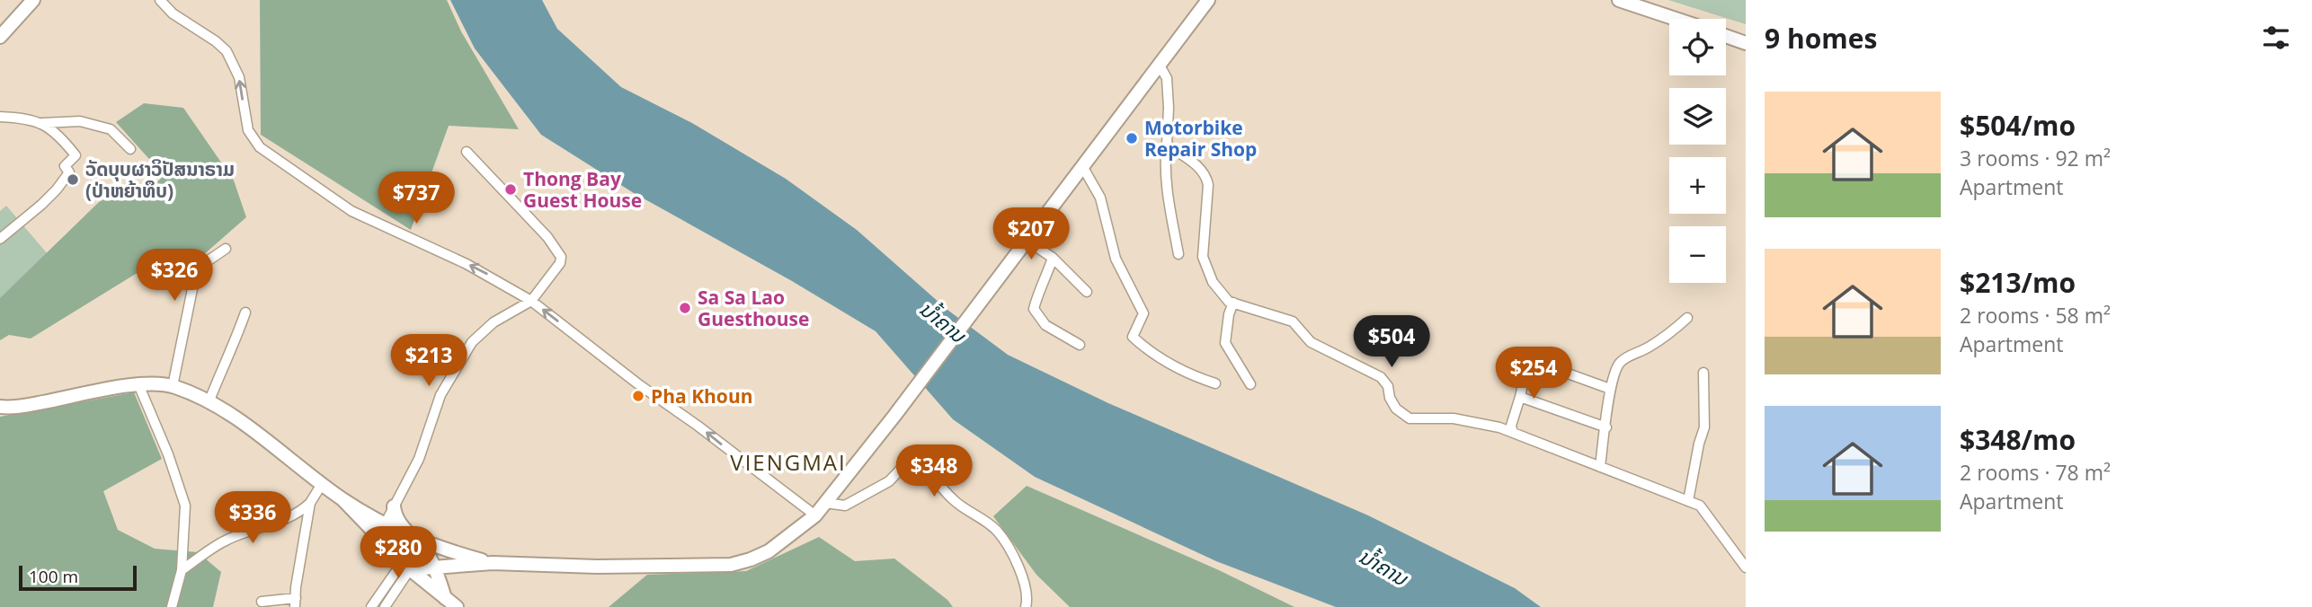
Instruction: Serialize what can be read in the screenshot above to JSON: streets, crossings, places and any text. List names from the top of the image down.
{
  "districts": ["VIENGMAI"],
  "water": ["ນ້ຳຄານ"],
  "places": [
    "Motorbike Repair Shop",
    "ວັດບຸບຜາວິປັສນາຣາມ (ປ່າຫຍ້າທຶບ)",
    "Thong Bay Guest House",
    "Sa Sa Lao Guesthouse",
    "Pha Khoun"
  ],
  "scale_bar": "100 m",
  "page": {
    "heading": "9 homes",
    "map_buttons": ["+", "−"],
    "list": [
      {
        "name": "$504/mo",
        "note": "3 rooms · 92 m² · Apartment"
      },
      {
        "name": "$213/mo",
        "note": "2 rooms · 58 m² · Apartment"
      },
      {
        "name": "$348/mo",
        "note": "2 rooms · 78 m² · Apartment"
      }
    ],
    "price": [
      "$737",
      "$207",
      "$326",
      "$504",
      "$213",
      "$254",
      "$348",
      "$336",
      "$280"
    ],
    "scale": "100 m"
  }
}
